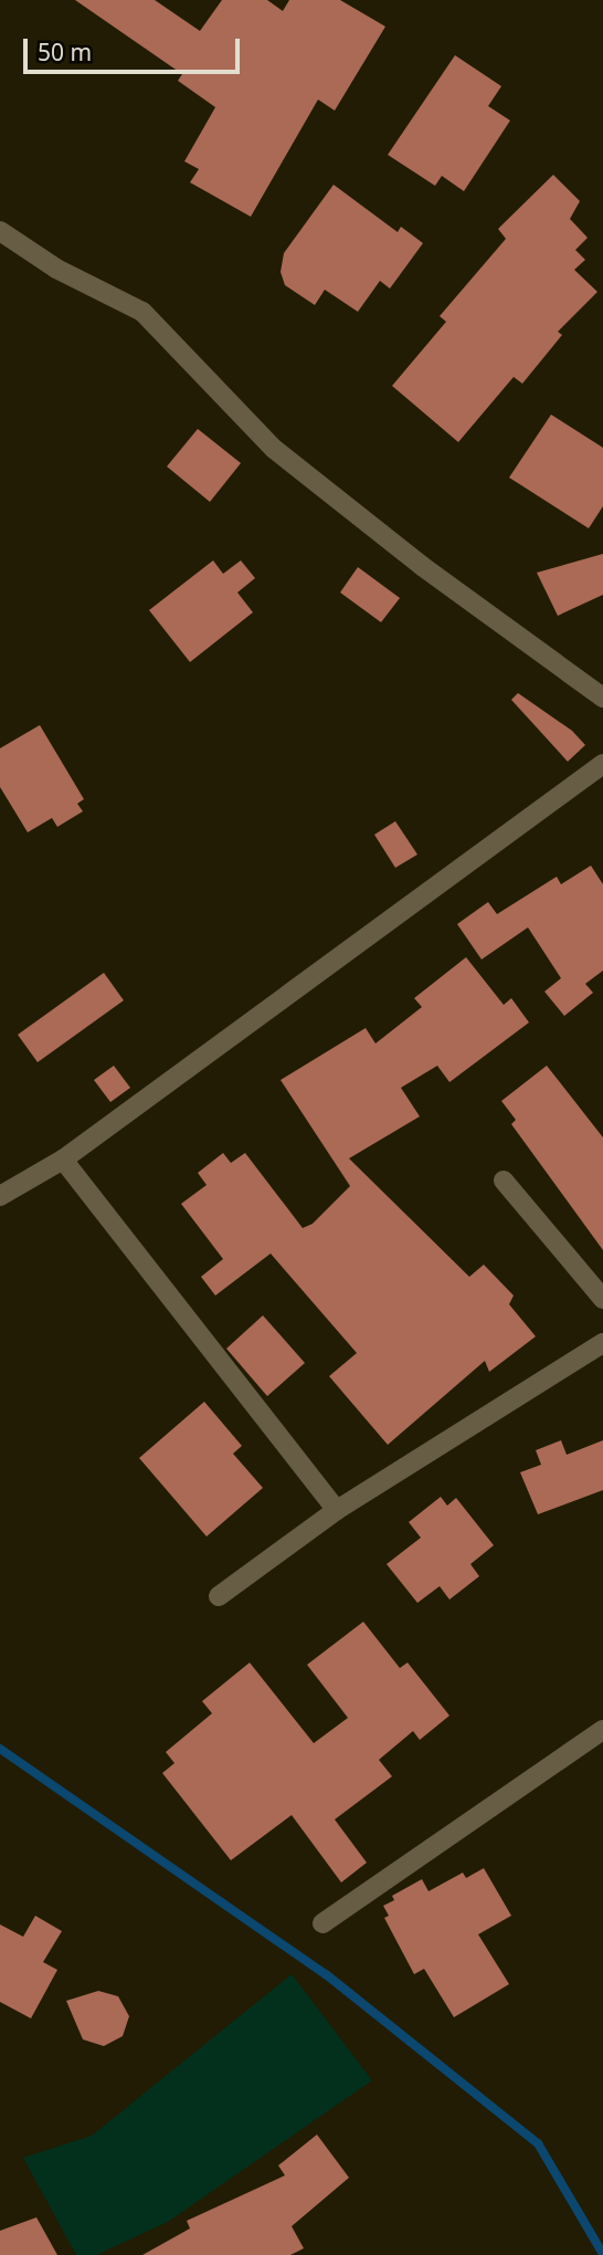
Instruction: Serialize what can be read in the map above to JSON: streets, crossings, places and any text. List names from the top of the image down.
{
  "scale_bar": "50 m"
}
